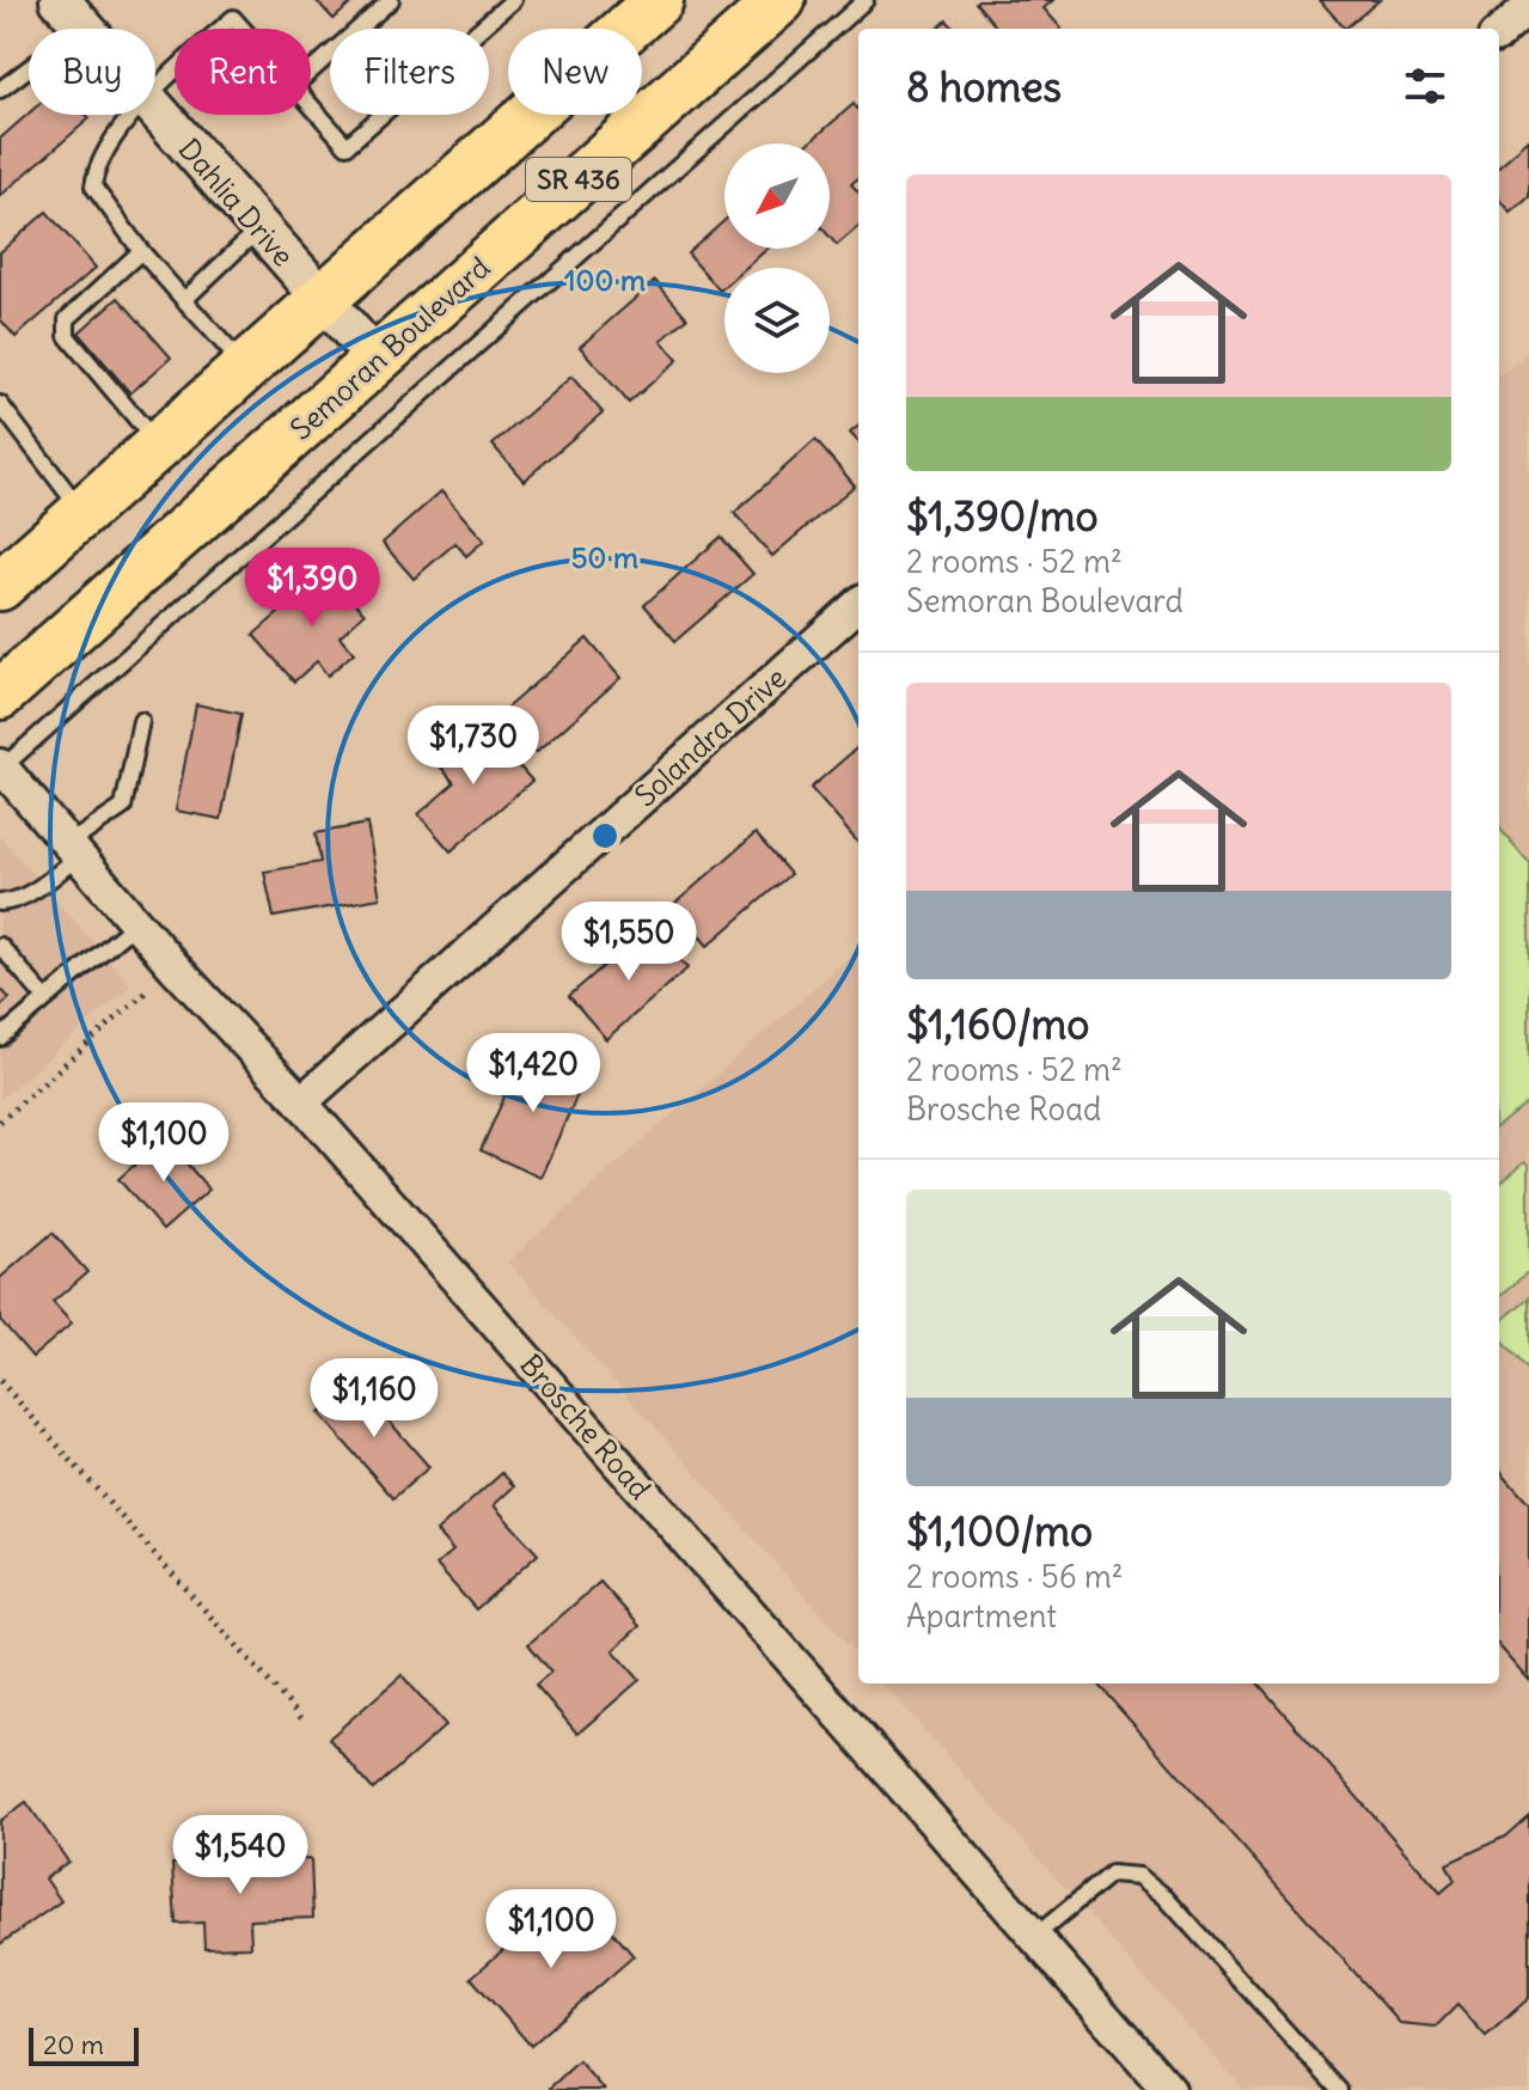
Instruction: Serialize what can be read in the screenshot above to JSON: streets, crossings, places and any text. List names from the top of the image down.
{
  "streets": {
    "main road": ["SR 436", "Semoran Boulevard"],
    "street": ["Dahlia Drive", "Solandra Drive", "Brosche Road"]
  },
  "crossings": [
    ["SR 436", "Dahlia Drive"],
    ["Dahlia Drive", "Semoran Boulevard"],
    ["Solandra Drive", "Brosche Road"]
  ],
  "scale_bar": "20 m",
  "north": "bottom left",
  "page": {
    "chip": [
      "Buy",
      "Rent",
      "Filters",
      "New"
    ],
    "heading": "8 homes",
    "list": [
      {
        "name": "$1,390/mo",
        "note": "2 rooms · 52 m² · Semoran Boulevard"
      },
      {
        "name": "$1,160/mo",
        "note": "2 rooms · 52 m² · Brosche Road"
      },
      {
        "name": "$1,100/mo",
        "note": "2 rooms · 56 m² · Apartment"
      }
    ],
    "price": [
      "$1,390",
      "$1,730",
      "$1,550",
      "$1,420",
      "$1,100",
      "$1,160",
      "$1,540",
      "$1,100"
    ],
    "scale": "20 m"
  },
  "rings": ["100 m", "50 m"]
}
